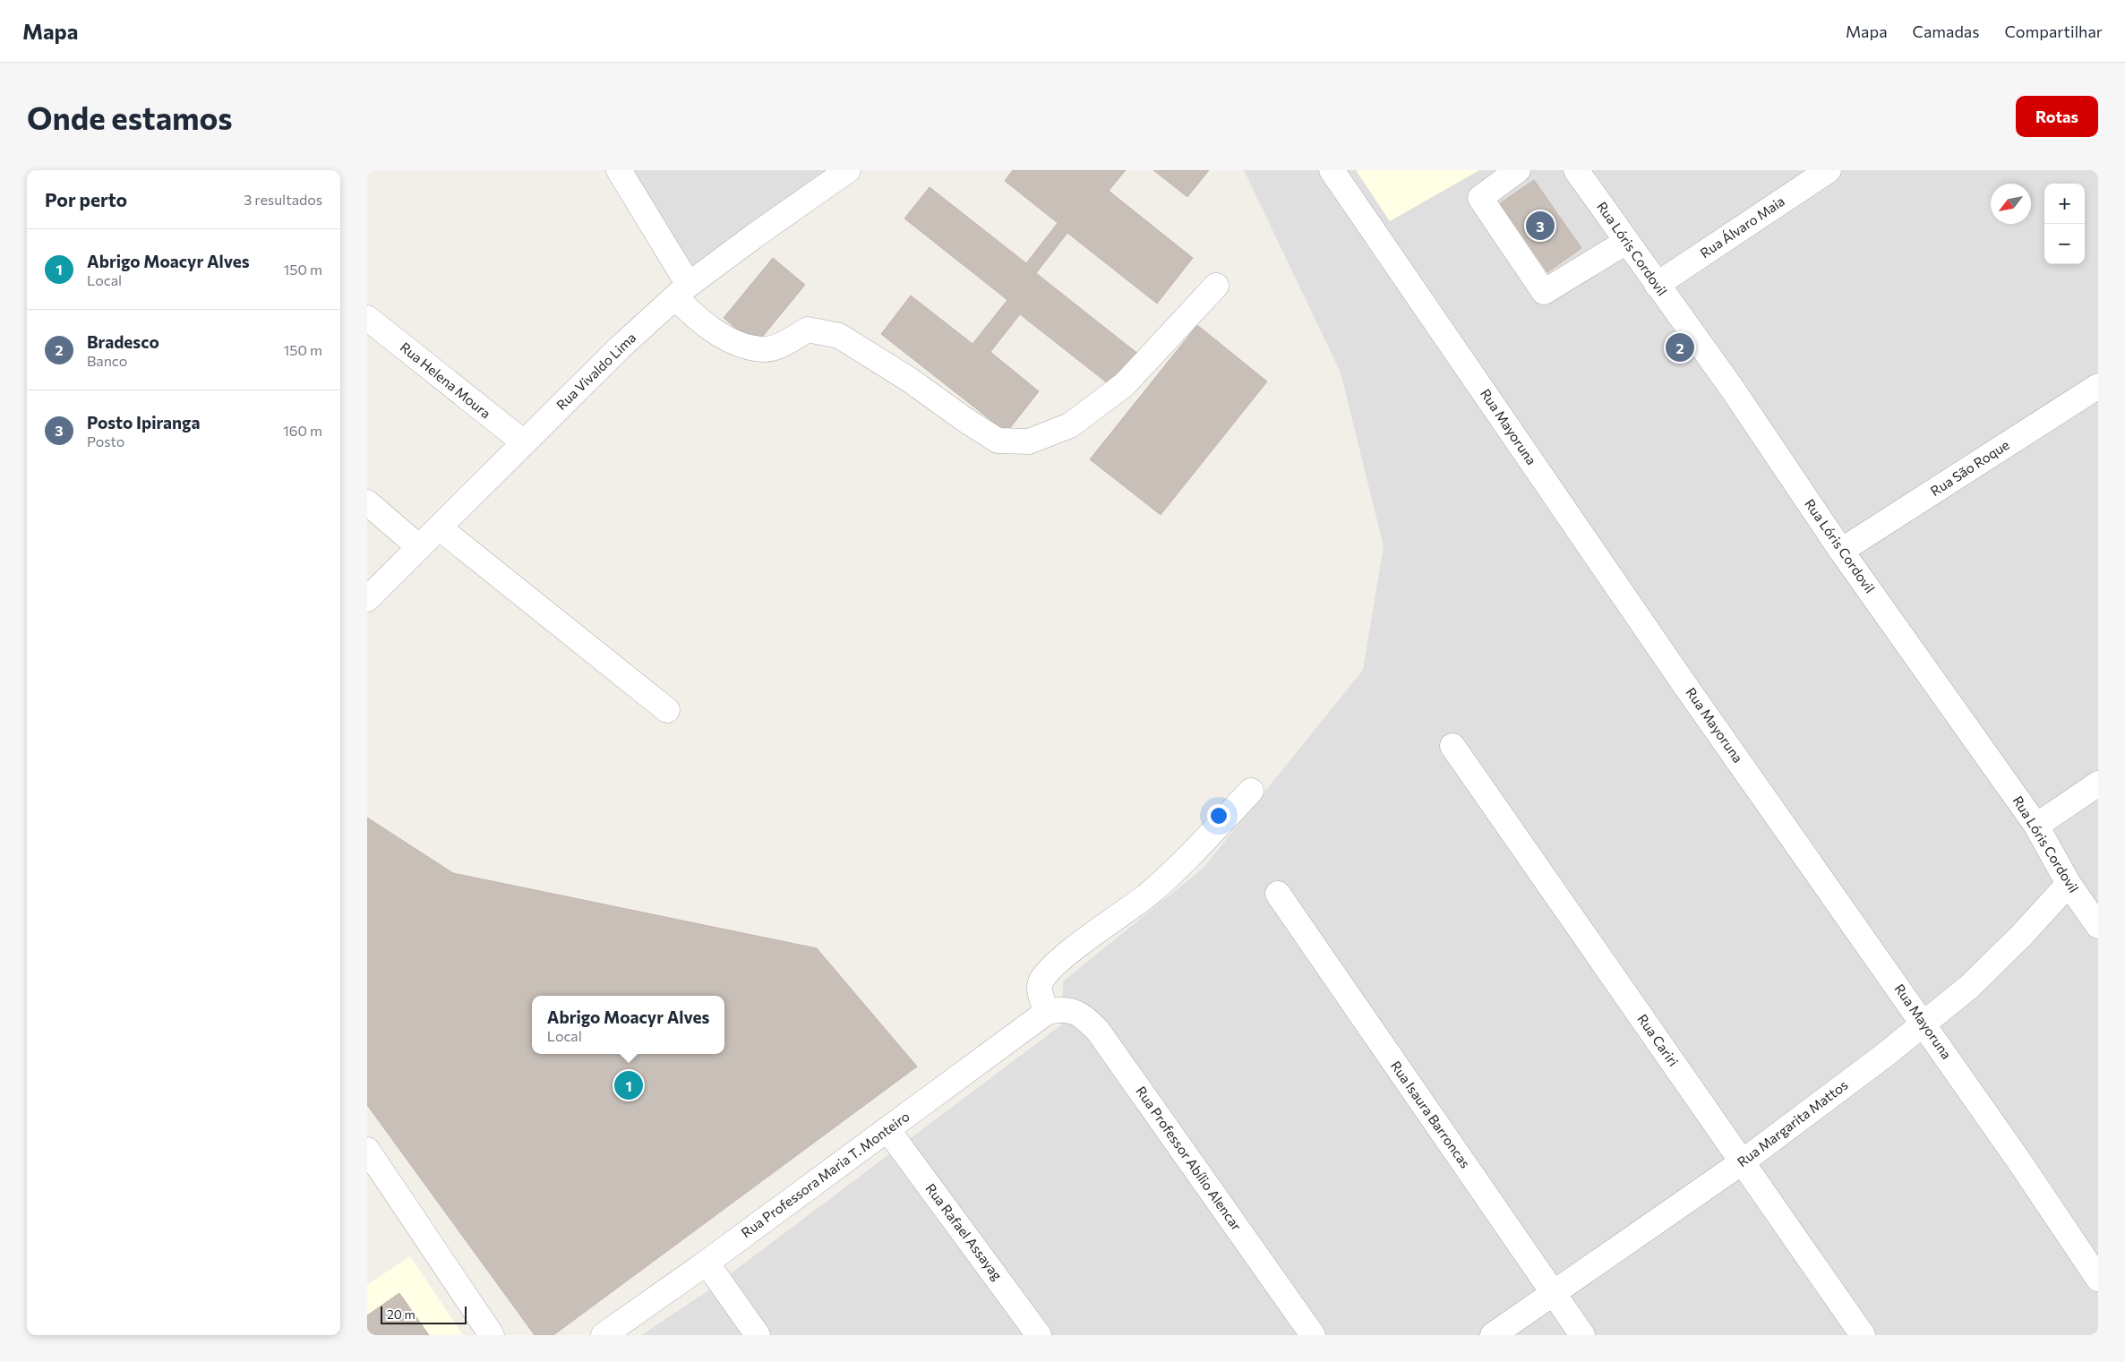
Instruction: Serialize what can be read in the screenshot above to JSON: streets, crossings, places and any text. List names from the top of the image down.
{
  "streets": {
    "street": [
      "Rua Álvaro Maia",
      "Rua Lóris Cordovil",
      "Rua Vivaldo Lima",
      "Rua Helena Moura",
      "Rua Mayoruna",
      "Rua São Roque",
      "Rua Cariri",
      "Rua Isaura Barroncas",
      "Rua Margarita Mattos",
      "Rua Professor Abílio Alencar",
      "Rua Professora Maria T. Monteiro",
      "Rua Rafael Assayag"
    ]
  },
  "crossings": [
    ["Rua Álvaro Maia", "Rua Lóris Cordovil"],
    ["Rua Lóris Cordovil", "Rua São Roque"],
    ["Rua Lóris Cordovil", "Rua Margarita Mattos"],
    ["Rua Vivaldo Lima", "Rua Helena Moura"],
    ["Rua Mayoruna", "Rua Margarita Mattos"],
    ["Rua Cariri", "Rua Margarita Mattos"],
    ["Rua Isaura Barroncas", "Rua Margarita Mattos"],
    ["Rua Professor Abílio Alencar", "Rua Professora Maria T. Monteiro"],
    ["Rua Professora Maria T. Monteiro", "Rua Rafael Assayag"]
  ],
  "scale_bar": "20 m",
  "north": "bottom left",
  "page": {
    "header": "Mapa",
    "nav": ["Mapa", "Camadas", "Compartilhar"],
    "buttons": "Rotas",
    "title": "Onde estamos",
    "heading": ["Por perto", "3 resultados"],
    "map_buttons": ["+", "−"],
    "pins": ["3", "2", "1"],
    "list": [
      {
        "mark": "1",
        "name": "Abrigo Moacyr Alves",
        "note": "Local",
        "value": "150 m"
      },
      {
        "mark": "2",
        "name": "Bradesco",
        "note": "Banco",
        "value": "150 m"
      },
      {
        "mark": "3",
        "name": "Posto Ipiranga",
        "note": "Posto",
        "value": "160 m"
      }
    ],
    "popup": ["Abrigo Moacyr Alves", "Local"],
    "scale": "20 m"
  }
}
